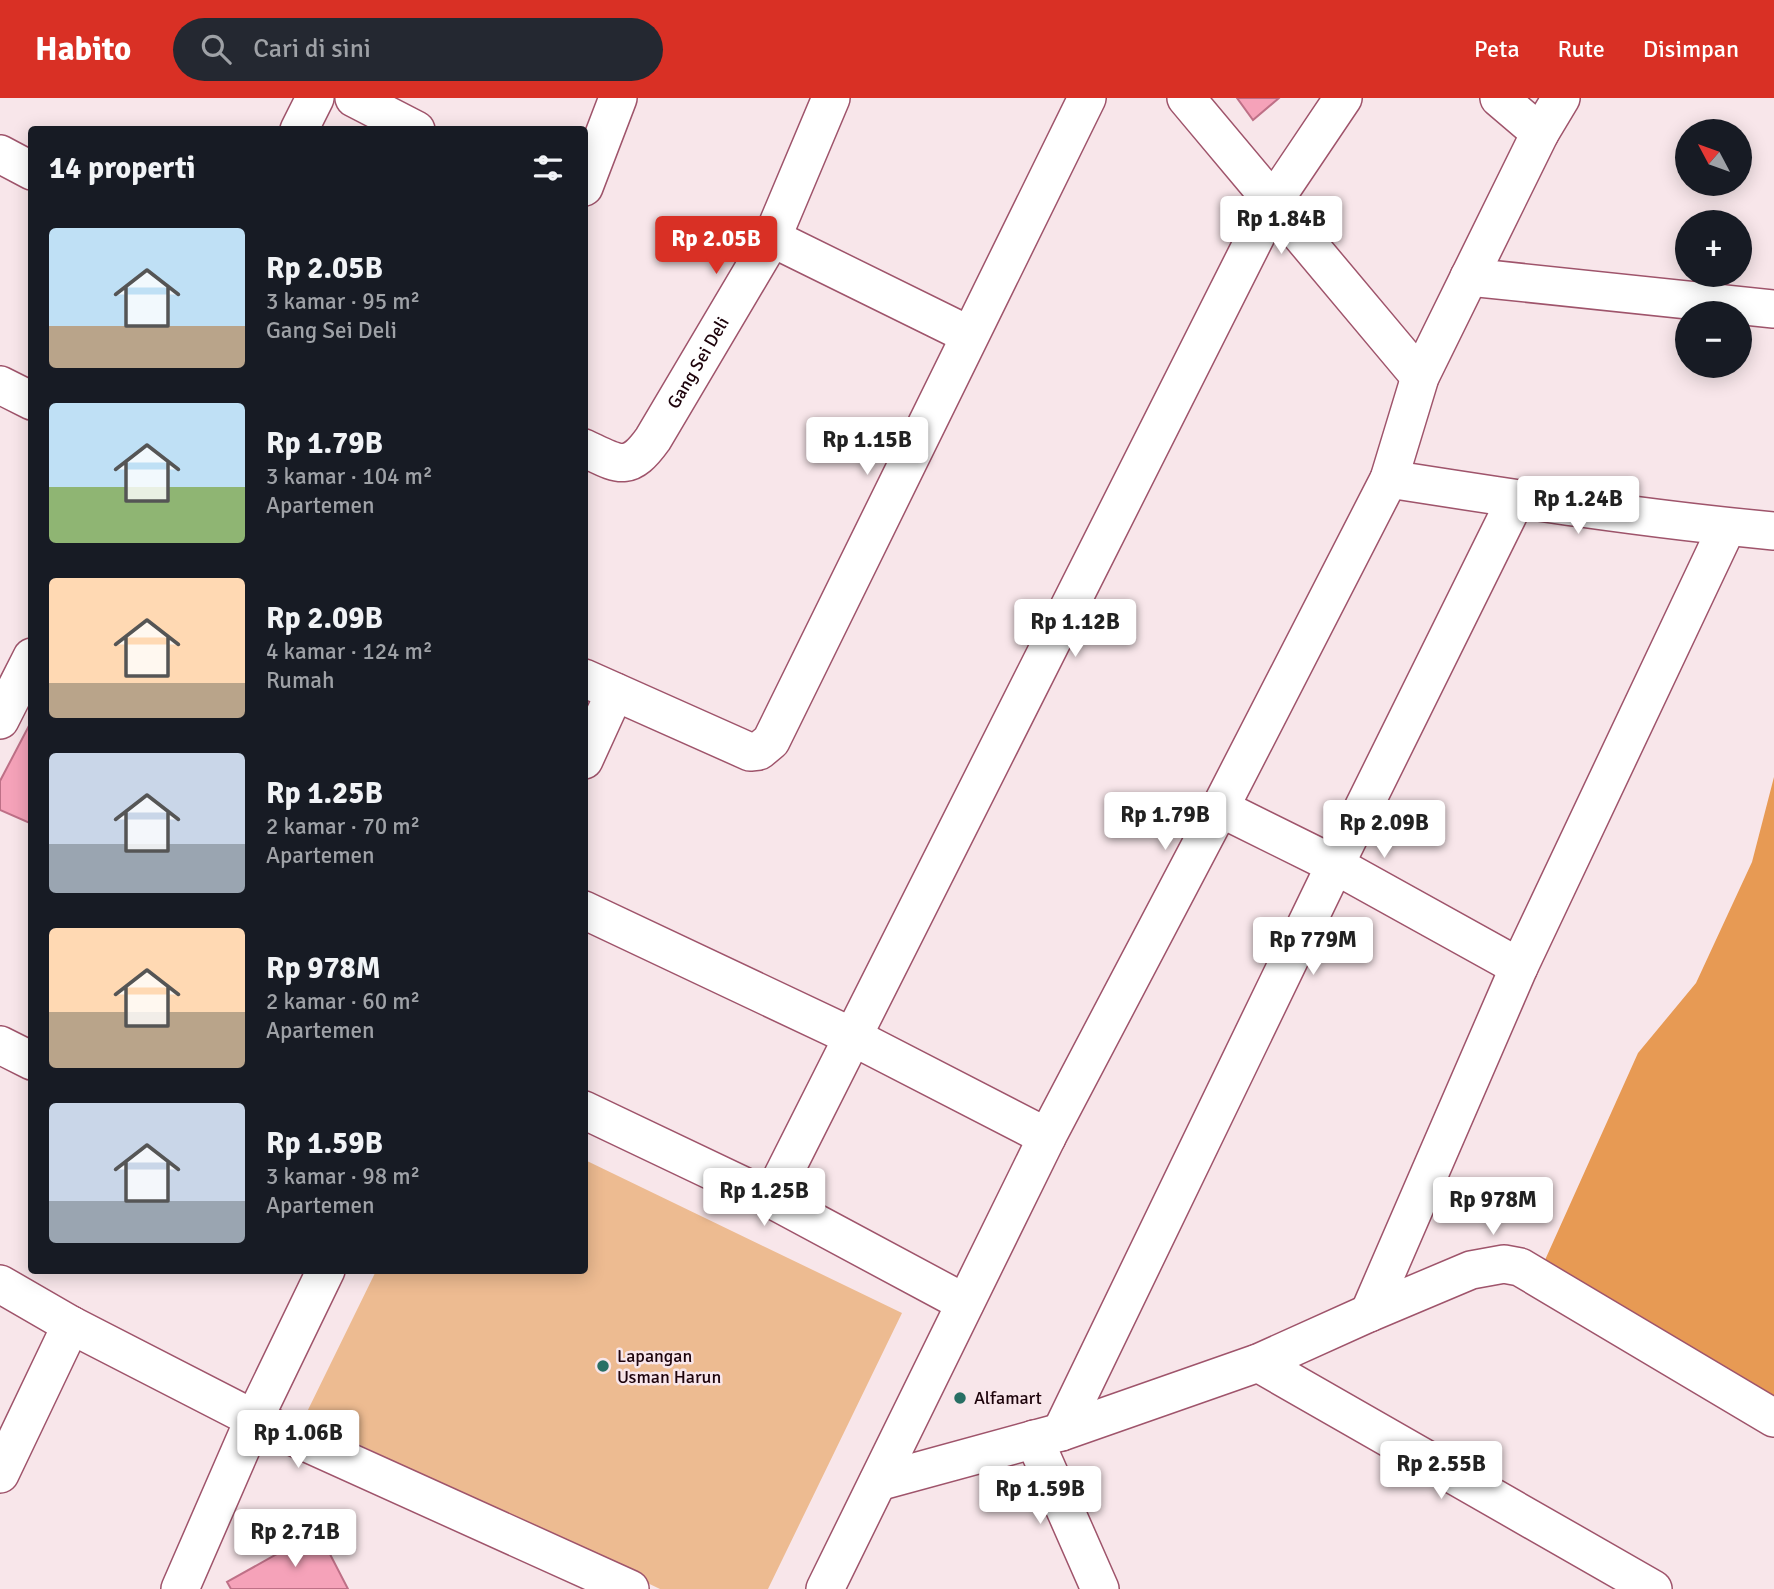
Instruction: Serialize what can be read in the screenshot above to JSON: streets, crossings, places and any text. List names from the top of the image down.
{
  "streets": {
    "street": ["Gang Sei Deli"]
  },
  "places": ["Lapangan Usman Harun", "Alfamart"],
  "north": "top left",
  "page": {
    "header": "Habito",
    "search": "Cari di sini",
    "nav": ["Peta", "Rute", "Disimpan"],
    "map_buttons": ["+", "−"],
    "heading": "14 properti",
    "price": [
      "Rp 1.84B",
      "Rp 2.05B",
      "Rp 1.15B",
      "Rp 1.24B",
      "Rp 1.12B",
      "Rp 1.79B",
      "Rp 2.09B",
      "Rp 779M",
      "Rp 1.25B",
      "Rp 978M",
      "Rp 1.06B",
      "Rp 2.55B",
      "Rp 1.59B",
      "Rp 2.71B"
    ],
    "list": [
      {
        "name": "Rp 2.05B",
        "note": "3 kamar · 95 m² · Gang Sei Deli"
      },
      {
        "name": "Rp 1.79B",
        "note": "3 kamar · 104 m² · Apartemen"
      },
      {
        "name": "Rp 2.09B",
        "note": "4 kamar · 124 m² · Rumah"
      },
      {
        "name": "Rp 1.25B",
        "note": "2 kamar · 70 m² · Apartemen"
      },
      {
        "name": "Rp 978M",
        "note": "2 kamar · 60 m² · Apartemen"
      },
      {
        "name": "Rp 1.59B",
        "note": "3 kamar · 98 m² · Apartemen"
      }
    ]
  }
}
